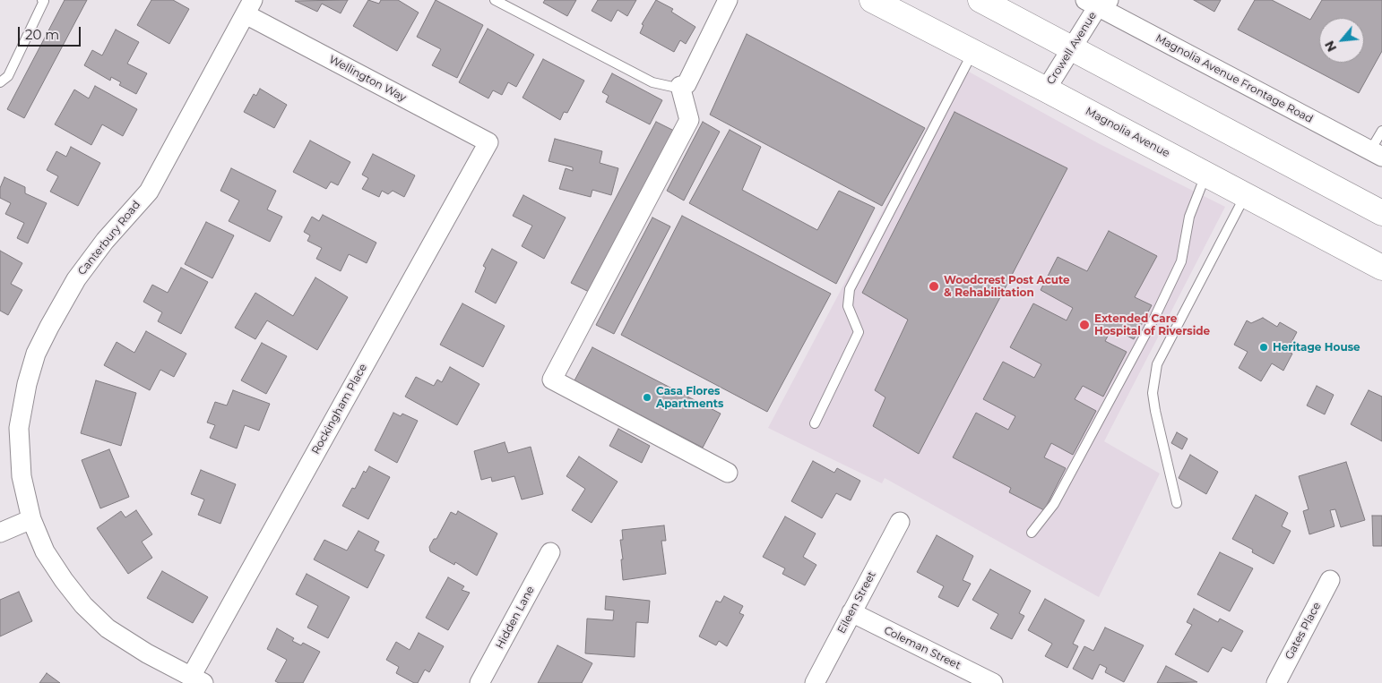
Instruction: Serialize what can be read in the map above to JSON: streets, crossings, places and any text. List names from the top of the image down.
{
  "streets": {
    "main road": ["Magnolia Avenue"],
    "street": [
      "Crowell Avenue",
      "Wellington Way",
      "Magnolia Avenue Frontage Road",
      "Canterbury Road",
      "Rockingham Place",
      "Eileen Street",
      "Hidden Lane",
      "Gates Place",
      "Coleman Street"
    ]
  },
  "crossings": [
    ["Crowell Avenue", "Magnolia Avenue Frontage Road"],
    ["Crowell Avenue", "Magnolia Avenue"],
    ["Wellington Way", "Canterbury Road"],
    ["Wellington Way", "Rockingham Place"],
    ["Canterbury Road", "Rockingham Place"],
    ["Eileen Street", "Coleman Street"]
  ],
  "places": [
    "Woodcrest Post Acute & Rehabilitation",
    "Extended Care Hospital of Riverside",
    "Heritage House",
    "Casa Flores Apartments"
  ],
  "scale_bar": "20 m",
  "north": "bottom left"
}
